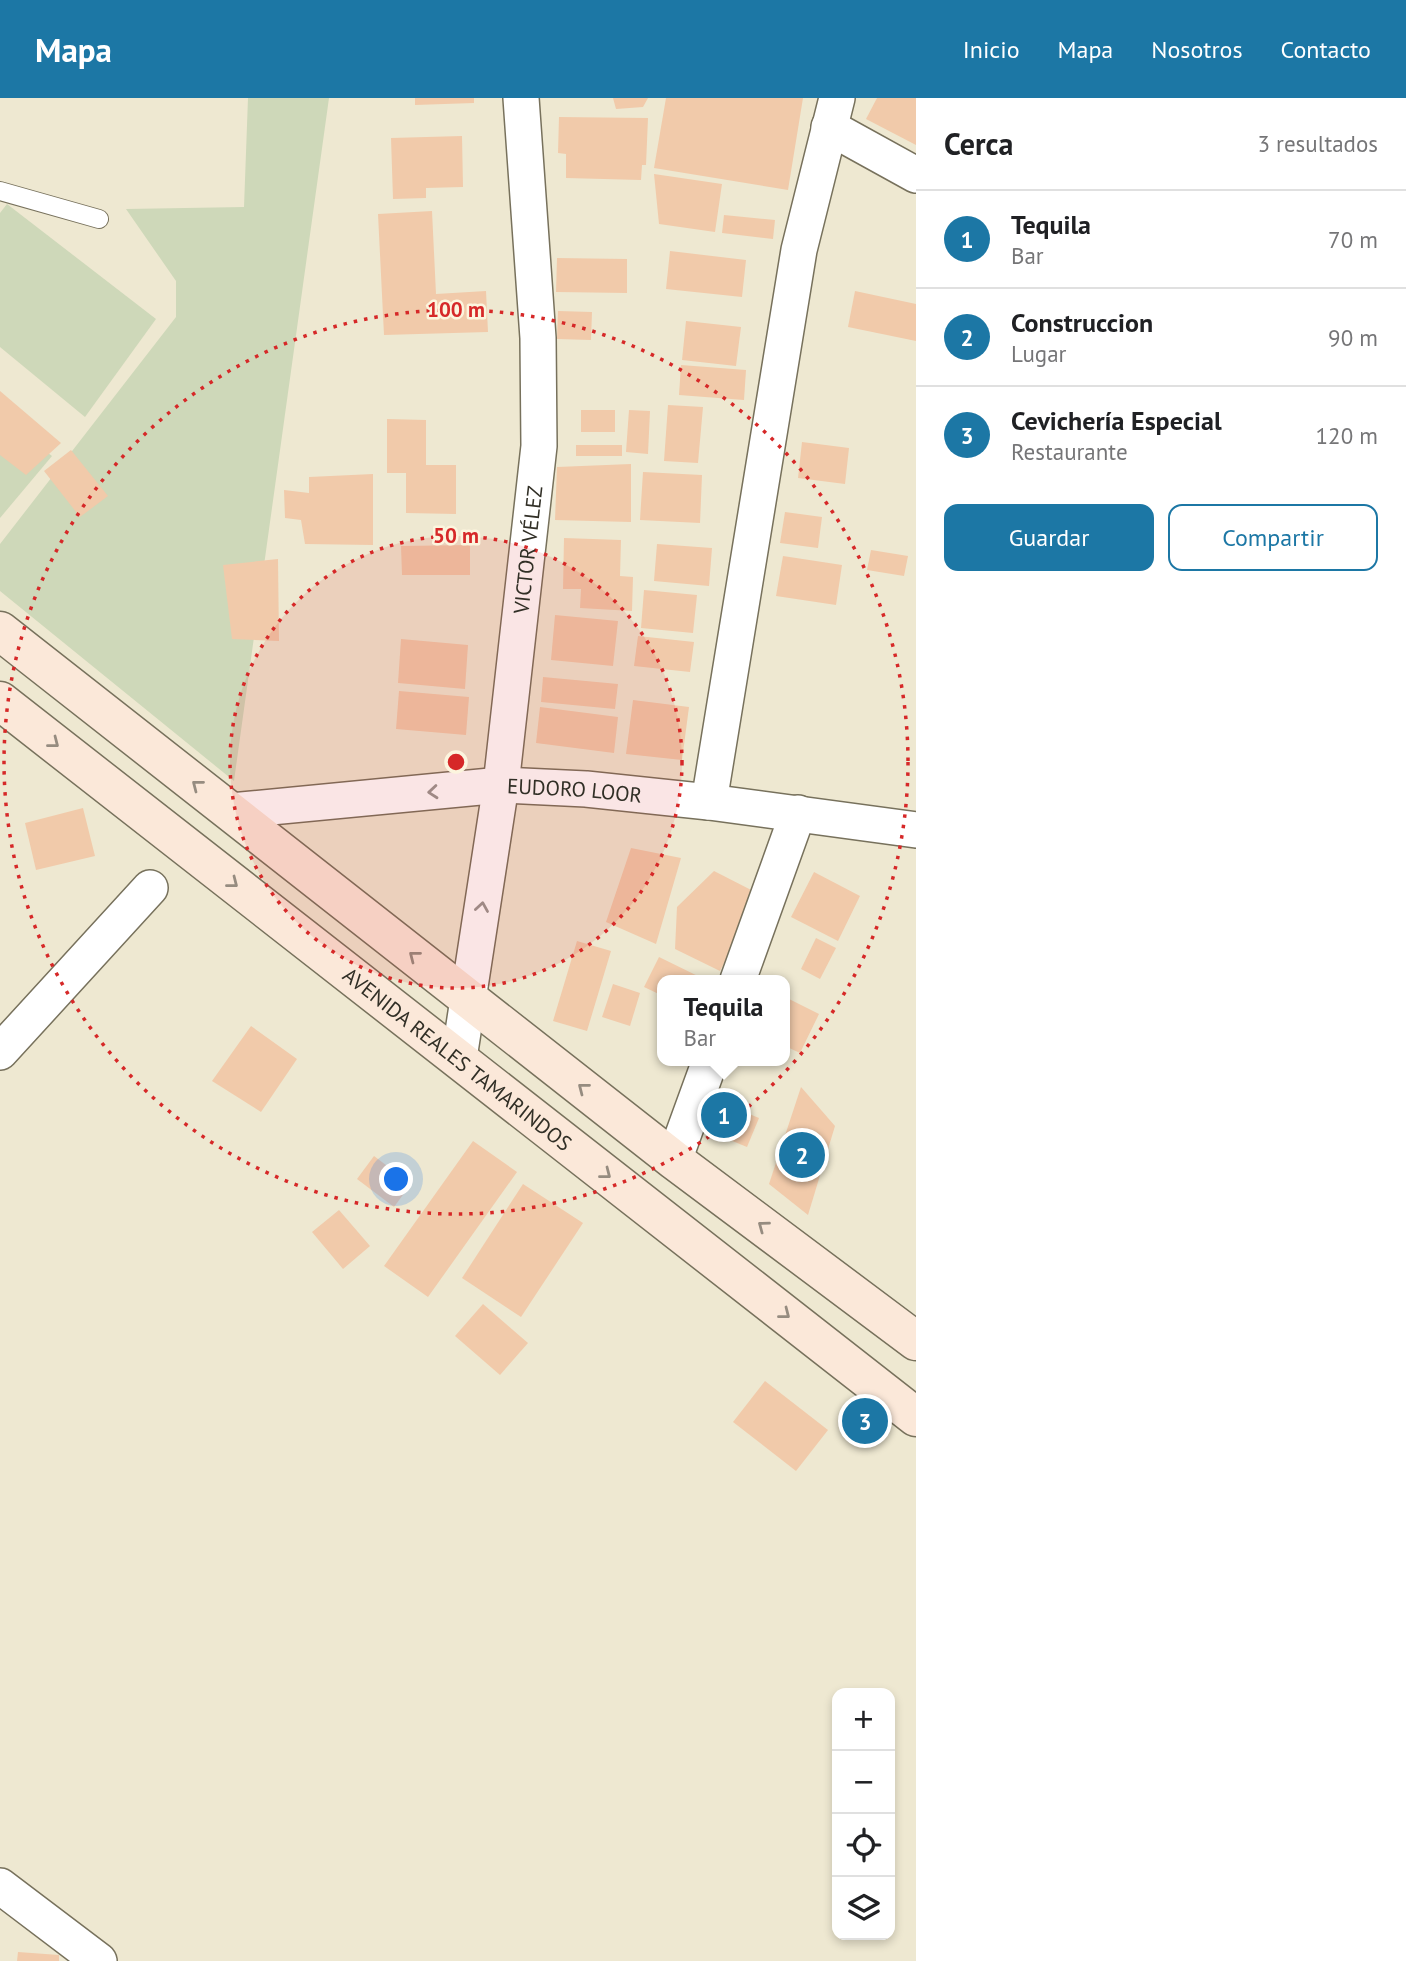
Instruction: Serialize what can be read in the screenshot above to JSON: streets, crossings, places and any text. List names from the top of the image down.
{
  "streets": {
    "main road": ["AVENIDA REALES TAMARINDOS"],
    "street": ["VICTOR VÉLEZ", "EUDORO LOOR"]
  },
  "crossings": [
    ["VICTOR VÉLEZ", "EUDORO LOOR"],
    ["VICTOR VÉLEZ", "AVENIDA REALES TAMARINDOS"]
  ],
  "one_way": ["EUDORO LOOR"],
  "page": {
    "header": "Mapa",
    "nav": [
      "Inicio",
      "Mapa",
      "Nosotros",
      "Contacto"
    ],
    "heading": ["Cerca", "3 resultados"],
    "list": [
      {
        "mark": "1",
        "name": "Tequila",
        "note": "Bar",
        "value": "70 m"
      },
      {
        "mark": "2",
        "name": "Construccion",
        "note": "Lugar",
        "value": "90 m"
      },
      {
        "mark": "3",
        "name": "Cevichería Especial",
        "note": "Restaurante",
        "value": "120 m"
      }
    ],
    "buttons": ["Guardar", "Compartir"],
    "popup": ["Tequila", "Bar"],
    "pins": ["1", "2", "3"],
    "map_buttons": ["+", "−"]
  },
  "rings": ["100 m", "50 m"]
}
